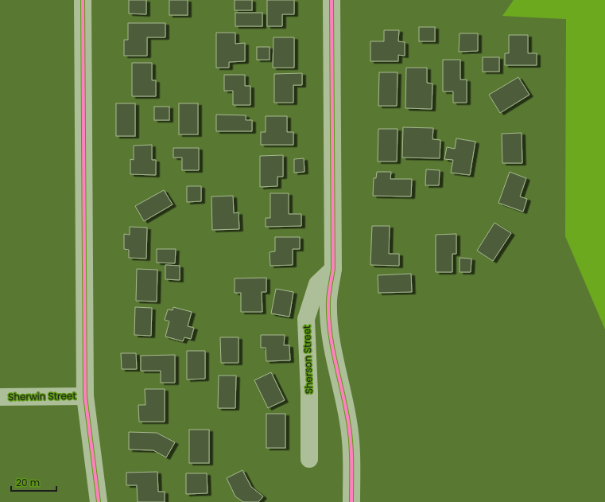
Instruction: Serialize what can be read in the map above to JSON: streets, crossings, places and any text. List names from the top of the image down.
{
  "streets": {
    "street": ["Sherson Street", "Sherwin Street"]
  },
  "scale_bar": "20 m"
}
